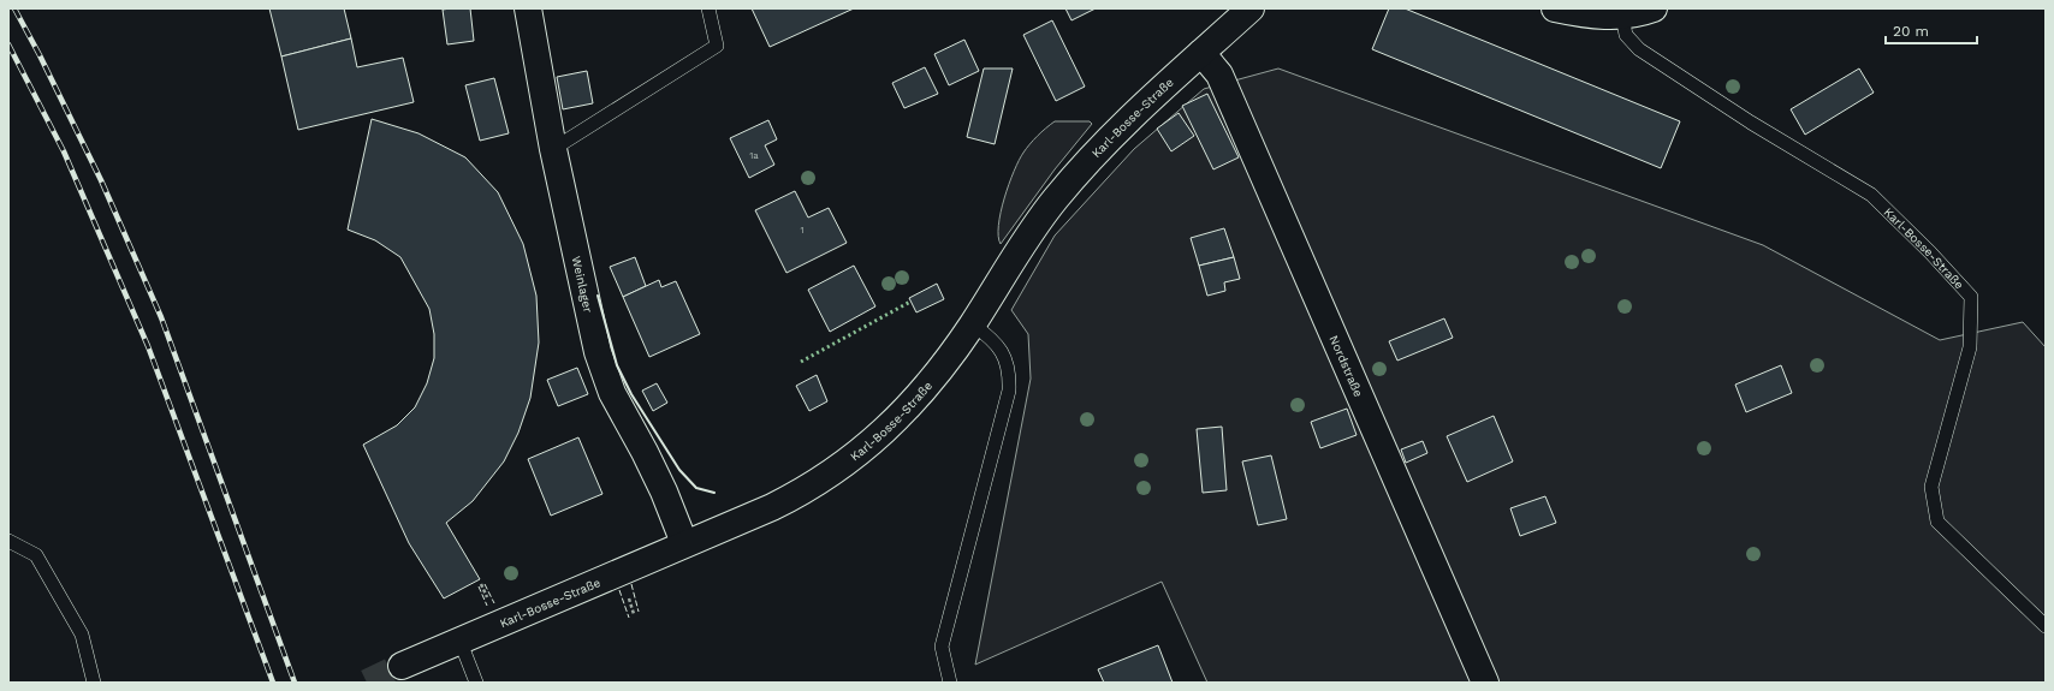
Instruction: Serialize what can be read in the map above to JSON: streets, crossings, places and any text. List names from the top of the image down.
{
  "streets": {
    "street": ["Karl-Bosse-Straße", "Weinlager", "Nordstraße"]
  },
  "crossings": [
    ["Karl-Bosse-Straße", "Weinlager"],
    ["Karl-Bosse-Straße", "Nordstraße"]
  ],
  "house_numbers": ["1a", "1"],
  "scale_bar": "20 m"
}
